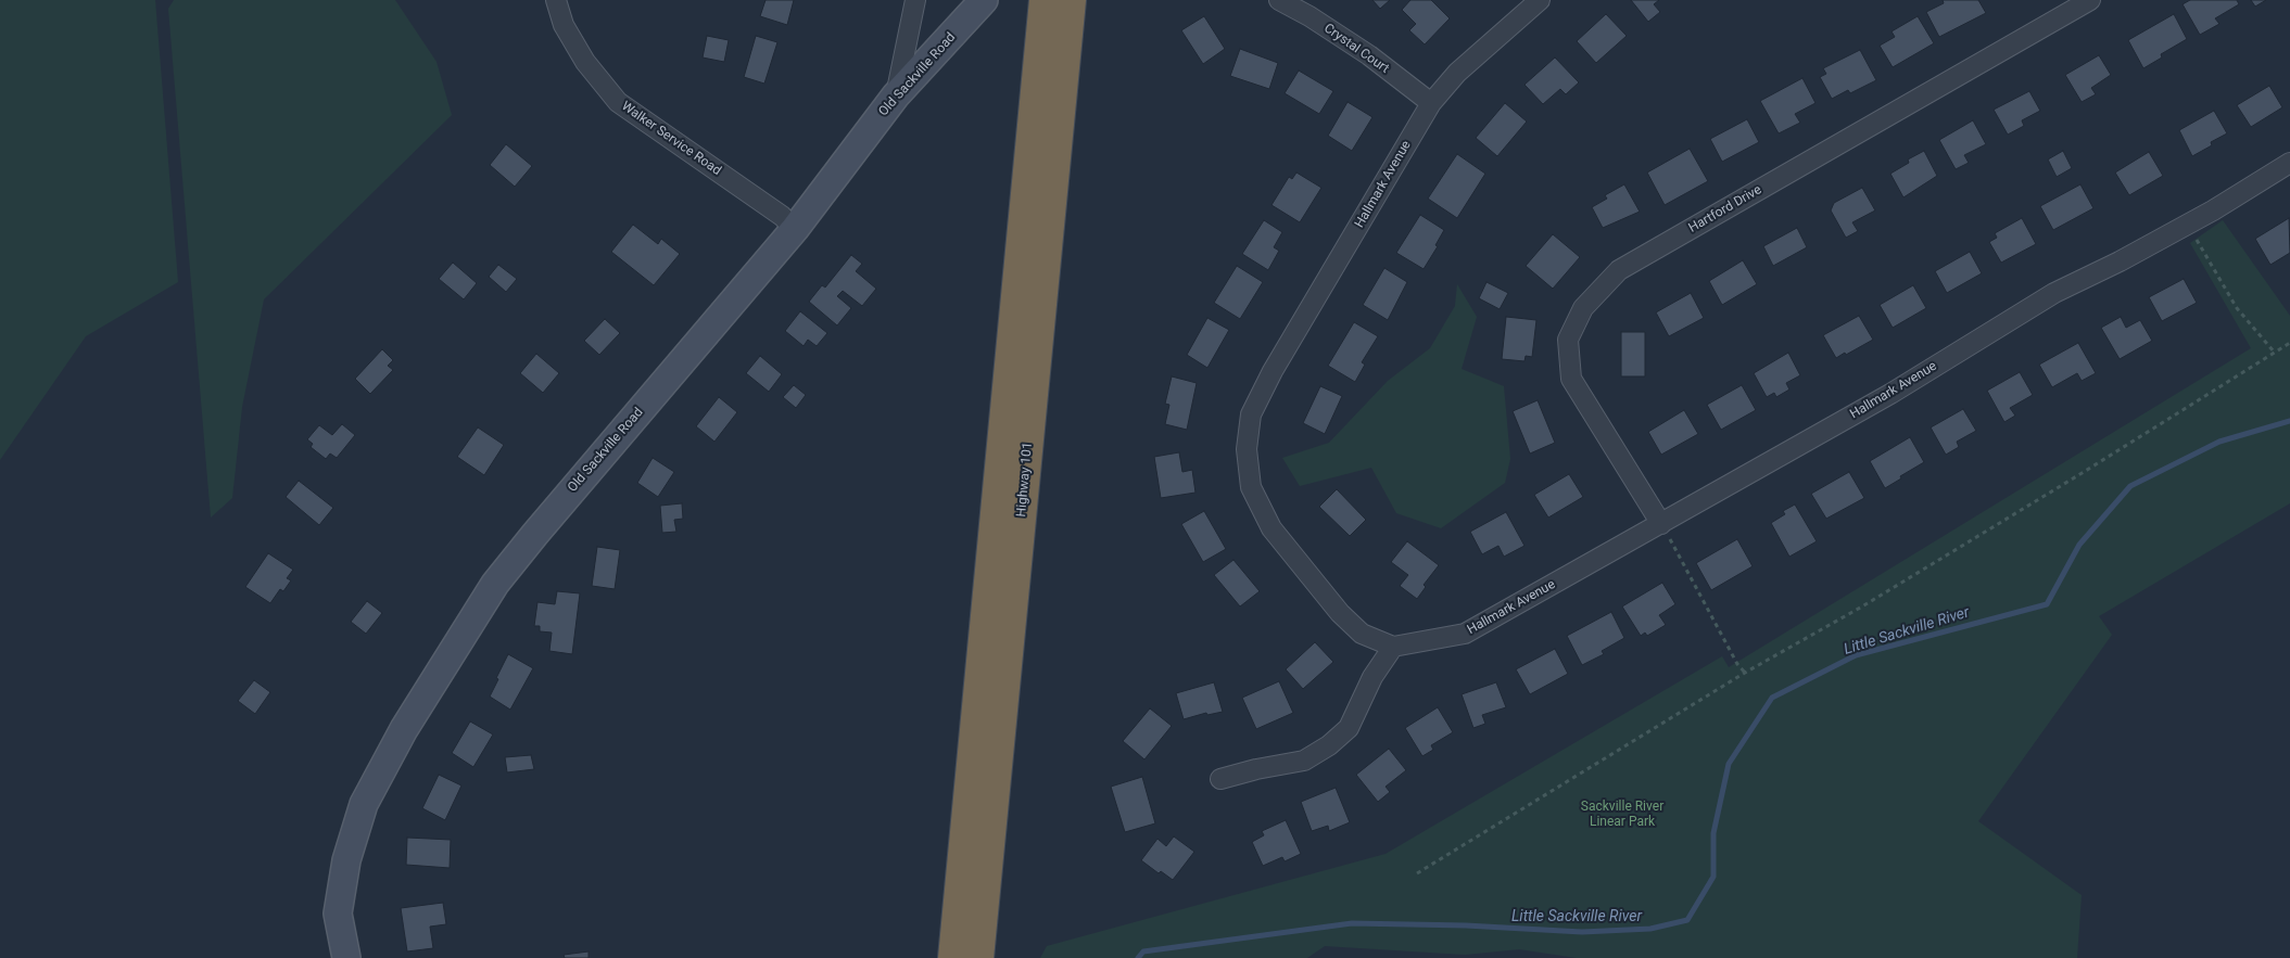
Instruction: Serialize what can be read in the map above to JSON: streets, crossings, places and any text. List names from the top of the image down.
{
  "streets": {
    "highway": ["Highway 101"],
    "street": [
      "Crystal Court",
      "Old Sackville Road",
      "Walker Service Road",
      "Hallmark Avenue",
      "Hartford Drive"
    ]
  },
  "crossings": [
    ["Crystal Court", "Hallmark Avenue"],
    ["Old Sackville Road", "Walker Service Road"],
    ["Hallmark Avenue", "Hartford Drive"]
  ],
  "water": ["Little Sackville River"],
  "parks": ["Sackville River Linear Park"]
}
